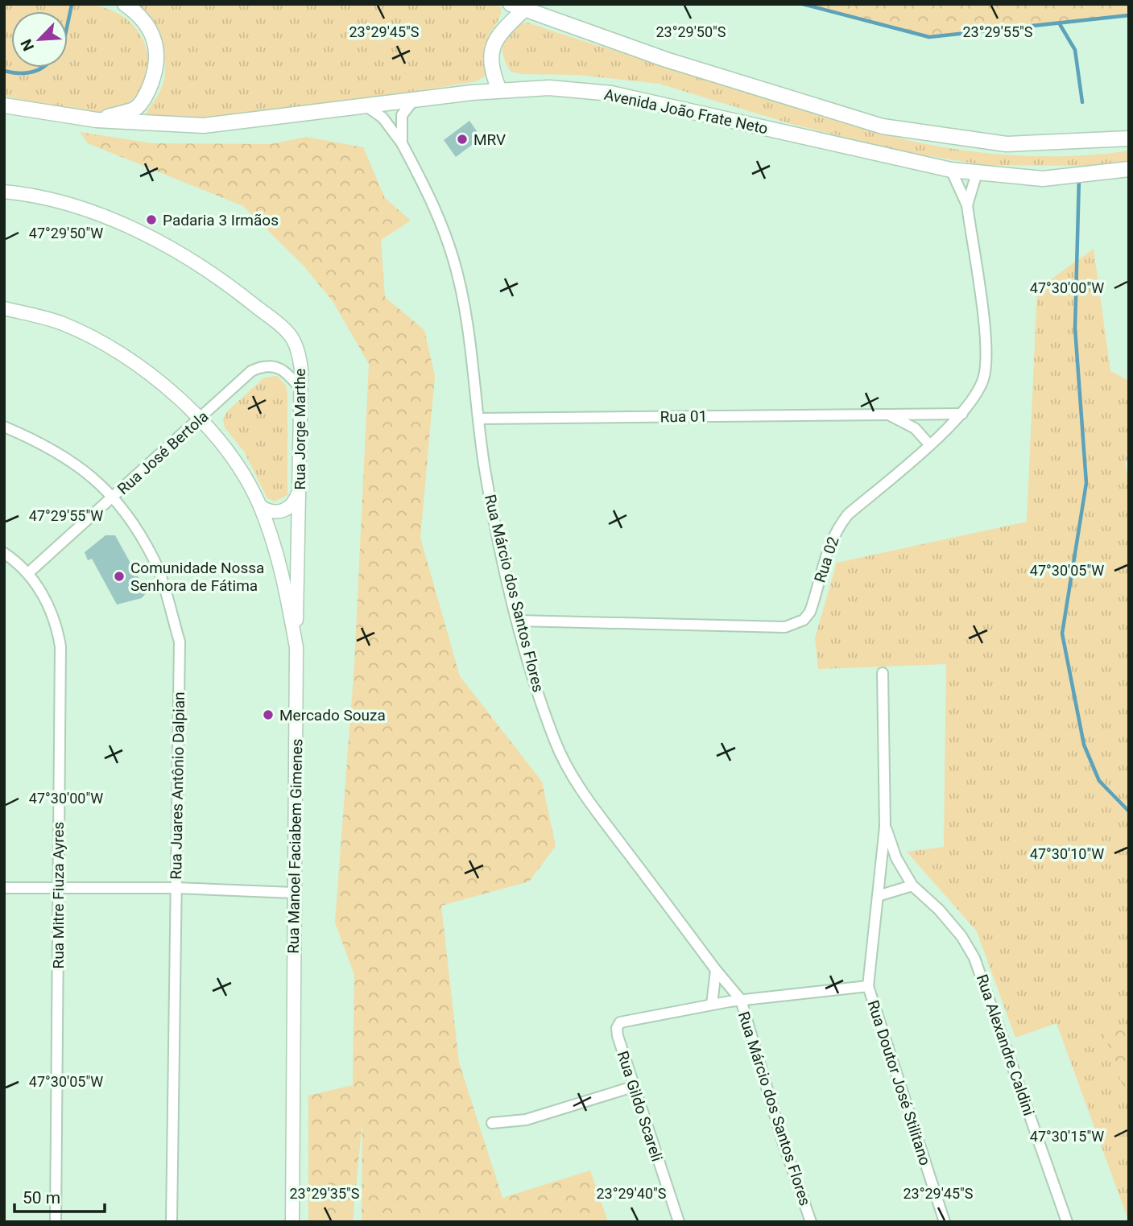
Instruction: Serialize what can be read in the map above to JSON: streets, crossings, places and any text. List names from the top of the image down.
{
  "streets": {
    "main road": ["Avenida João Frate Neto"],
    "street": [
      "Rua 01",
      "Rua Jorge Marthe",
      "Rua José Bertola",
      "Rua 02",
      "Rua Márcio dos Santos Flores",
      "Rua Juares Antônio Dalpian",
      "Rua Manoel Faciabem Gimenes",
      "Rua Mitre Fiuza Ayres",
      "Rua Alexandre Caldini",
      "Rua Doutor José Stilitano",
      "Rua Gildo Scareli"
    ]
  },
  "crossings": [
    ["Avenida João Frate Neto", "Rua 02"],
    ["Avenida João Frate Neto", "Rua Márcio dos Santos Flores"],
    ["Rua 01", "Rua 02"],
    ["Rua 01", "Rua Márcio dos Santos Flores"],
    ["Rua Jorge Marthe", "Rua José Bertola"],
    ["Rua Jorge Marthe", "Rua Manoel Faciabem Gimenes"],
    ["Rua José Bertola", "Rua Juares Antônio Dalpian"],
    ["Rua José Bertola", "Rua Manoel Faciabem Gimenes"],
    ["Rua José Bertola", "Rua Mitre Fiuza Ayres"],
    ["Rua 02", "Rua Márcio dos Santos Flores"],
    ["Rua Alexandre Caldini", "Rua Doutor José Stilitano"]
  ],
  "places": [
    "MRV",
    "Padaria 3 Irmãos",
    "Comunidade Nossa Senhora de Fátima",
    "Mercado Souza"
  ],
  "scale_bar": "50 m",
  "north": "bottom left",
  "coordinates": [
    "23°29'45\"S",
    "23°29'55\"S",
    "23°29'50\"S",
    "47°29'50\"W",
    "47°30'00\"W",
    "47°29'55\"W",
    "47°30'05\"W",
    "47°30'10\"W",
    "47°30'15\"W",
    "23°29'35\"S",
    "23°29'40\"S"
  ]
}
